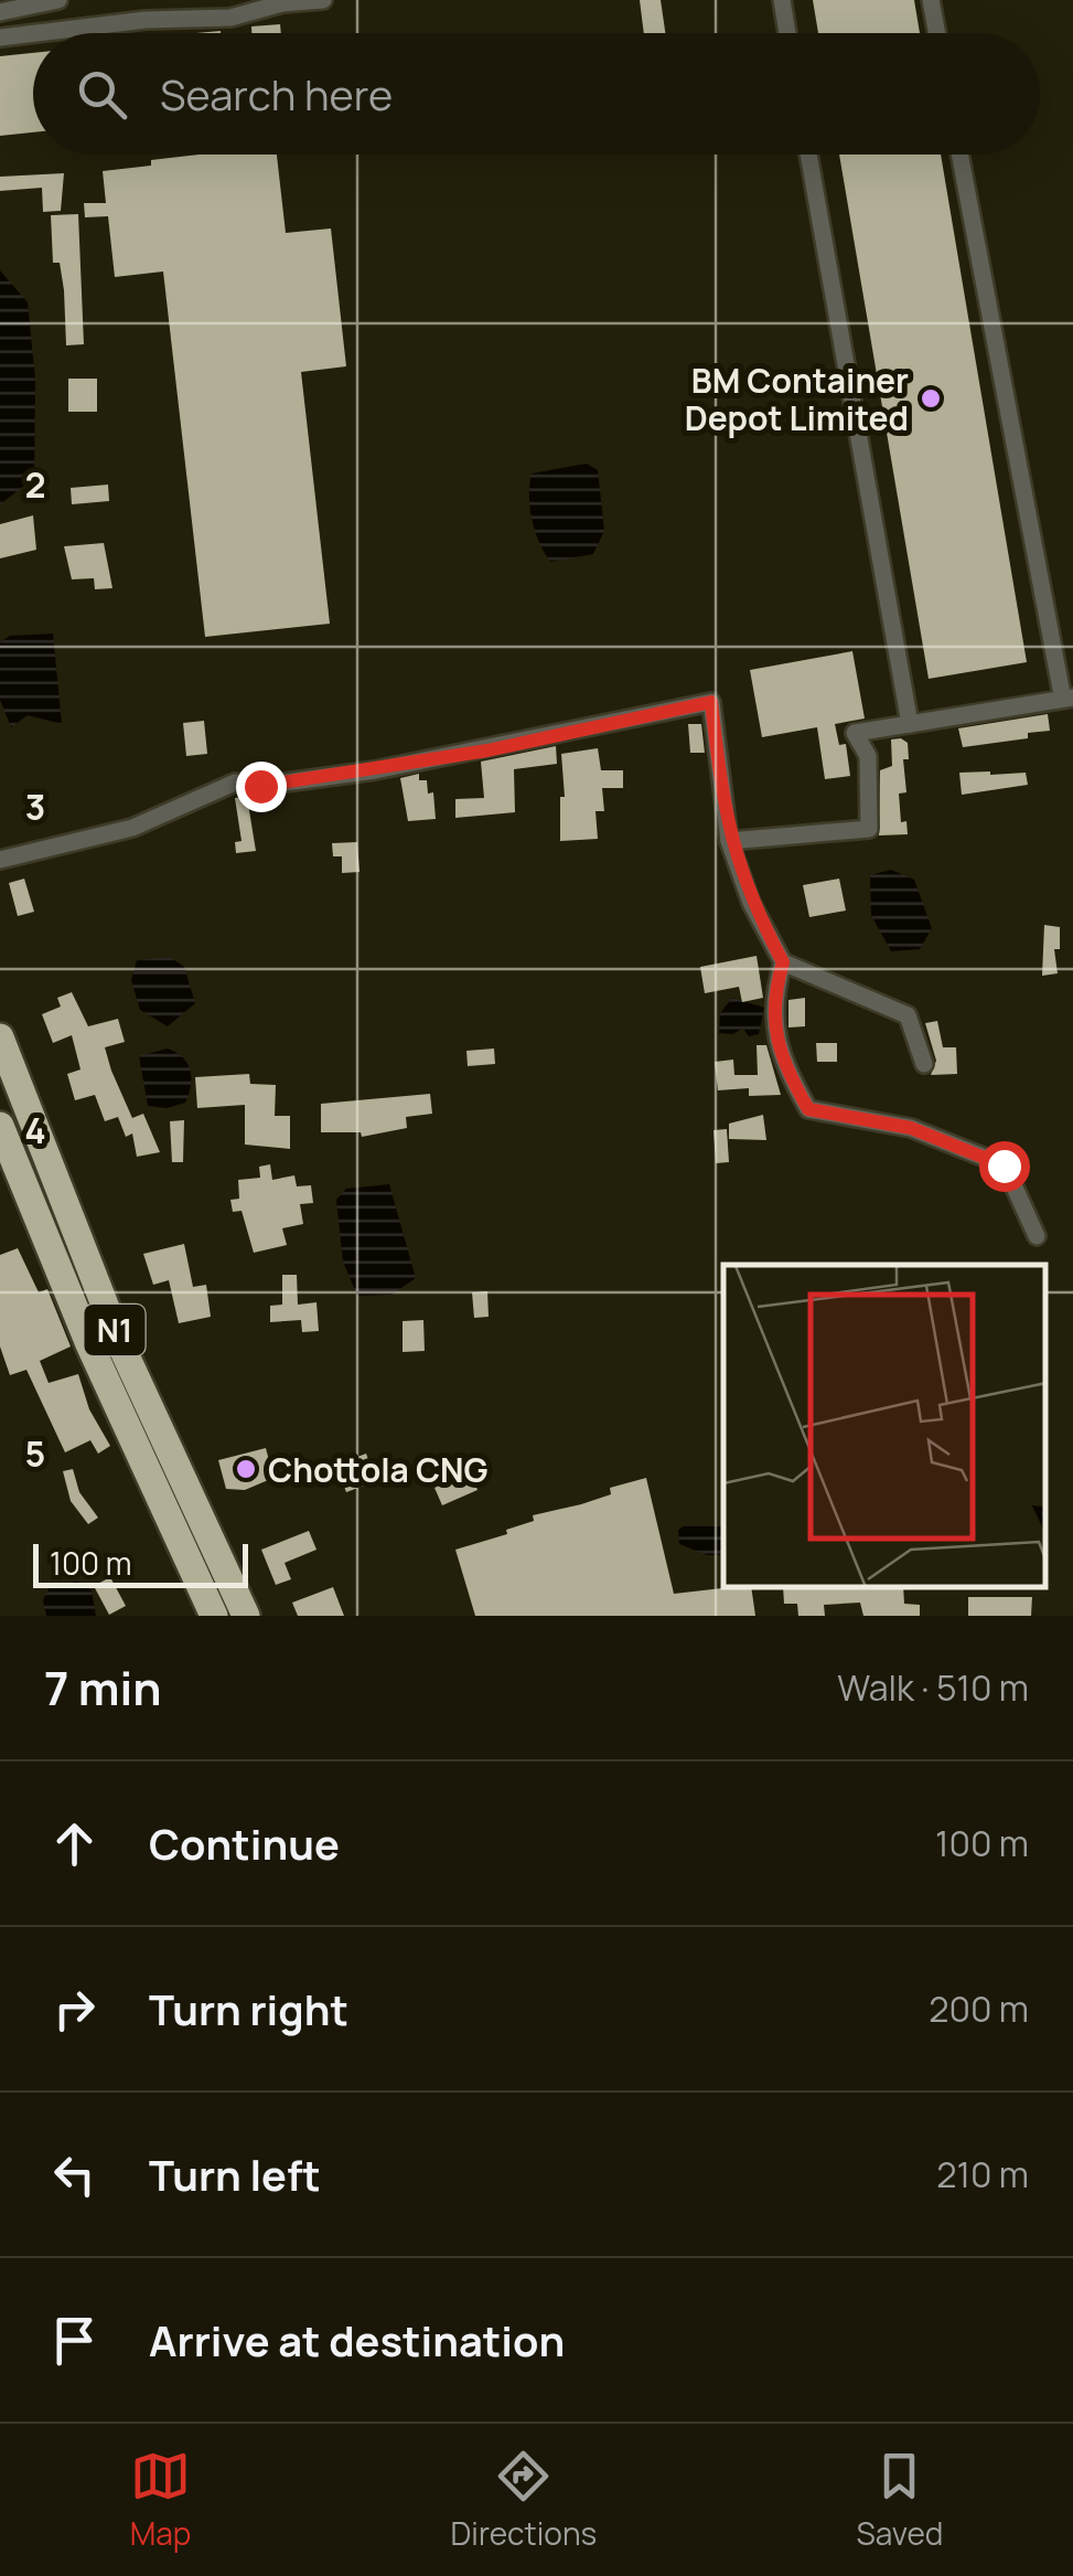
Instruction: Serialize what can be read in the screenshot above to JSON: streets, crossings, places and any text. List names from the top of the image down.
{
  "streets": {
    "highway": ["N1"]
  },
  "places": ["BM Container Depot Limited", "Chottola CNG"],
  "scale_bar": "100 m",
  "page": {
    "search": "Search here",
    "scale": "100 m",
    "heading": ["7 min", "Walk · 510 m"],
    "list": [
      ["Continue", "100 m"],
      ["Turn right", "200 m"],
      ["Turn left", "210 m"],
      "Arrive at destination"
    ],
    "nav": ["Map", "Directions", "Saved"]
  },
  "grid": {
    "rows": [
      "2",
      "3",
      "4",
      "5"
    ]
  }
}
